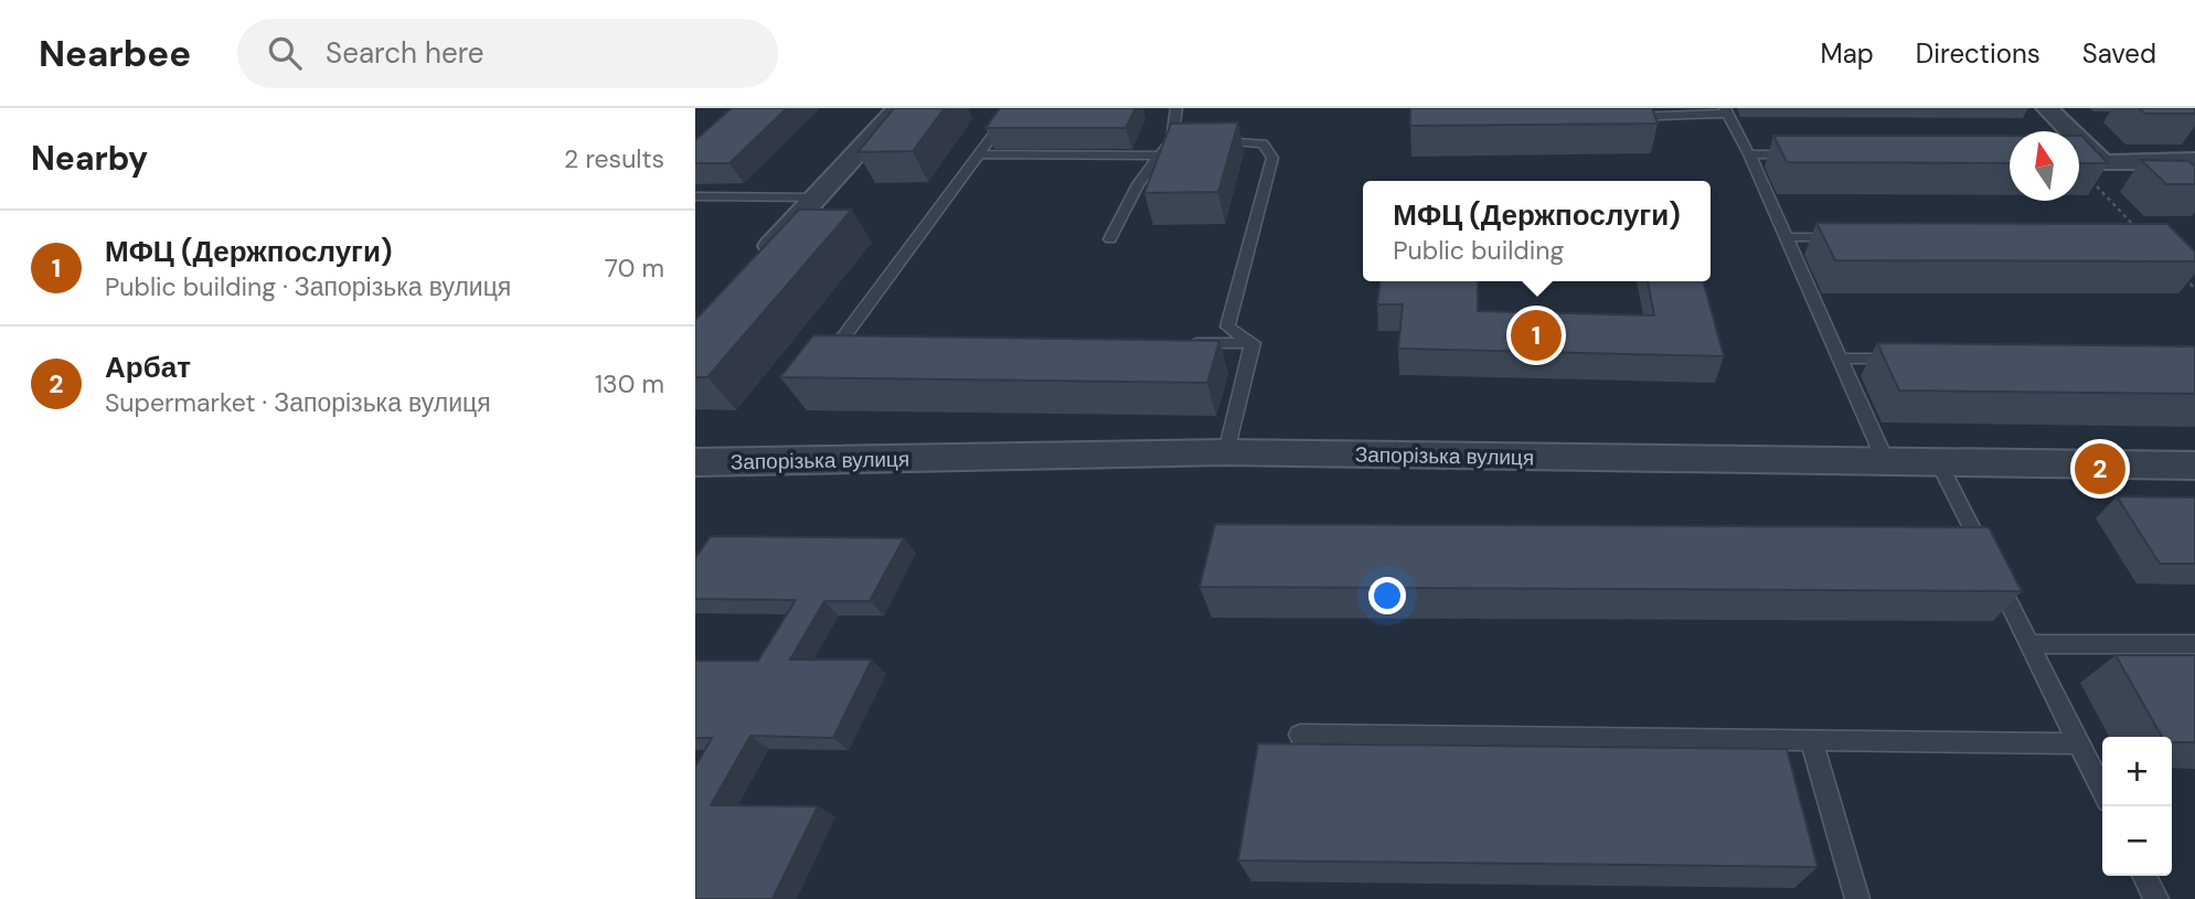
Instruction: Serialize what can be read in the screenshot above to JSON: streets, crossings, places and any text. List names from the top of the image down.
{
  "streets": {
    "street": ["Запорізька вулиця"]
  },
  "north": "top",
  "page": {
    "header": "Nearbee",
    "search": "Search here",
    "nav": ["Map", "Directions", "Saved"],
    "heading": ["Nearby", "2 results"],
    "popup": ["МФЦ (Держпослуги)", "Public building"],
    "list": [
      {
        "mark": "1",
        "name": "МФЦ (Держпослуги)",
        "note": "Public building · Запорізька вулиця",
        "value": "70 m"
      },
      {
        "mark": "2",
        "name": "Арбат",
        "note": "Supermarket · Запорізька вулиця",
        "value": "130 m"
      }
    ],
    "pins": ["1", "2"],
    "map_buttons": ["+", "−"]
  }
}
